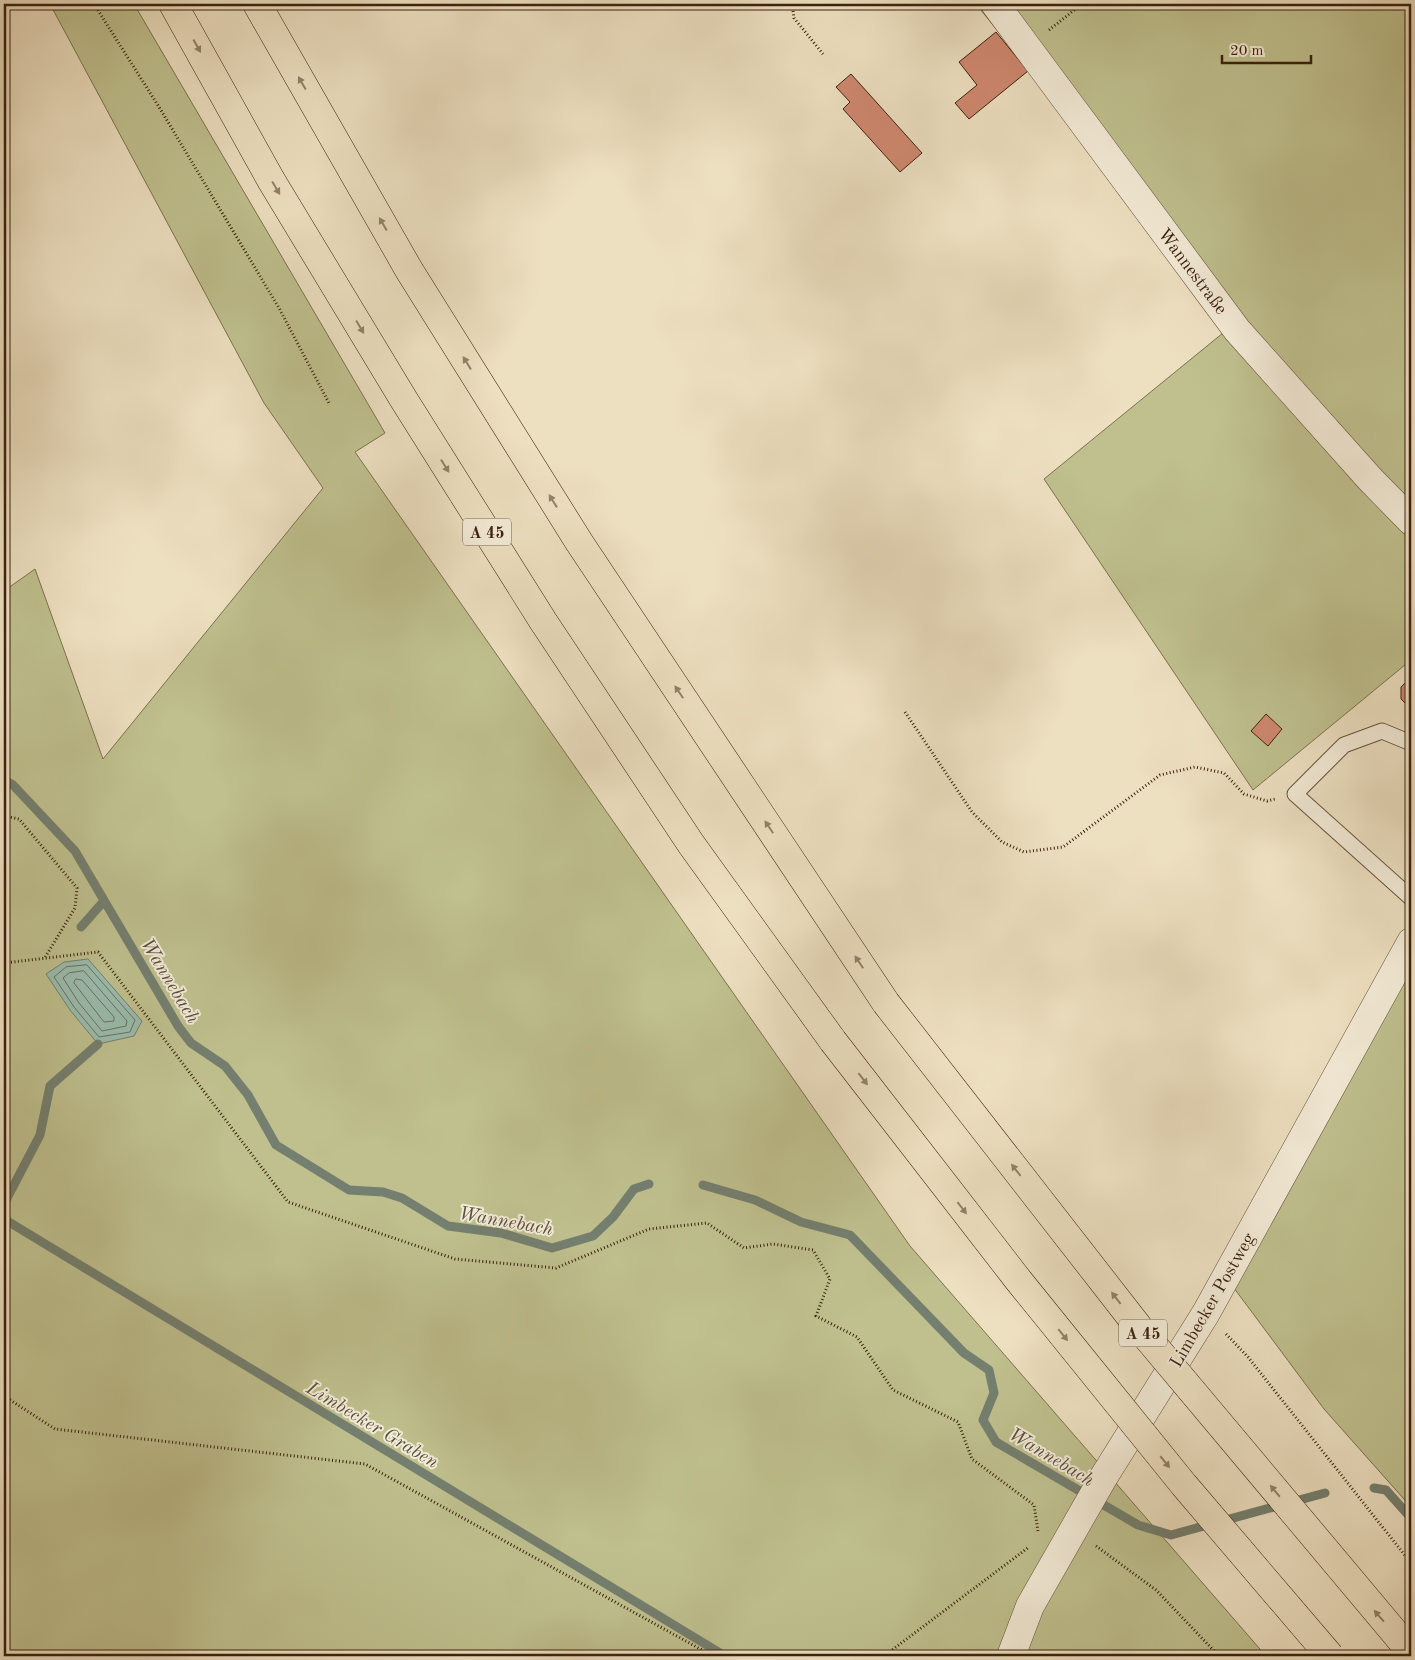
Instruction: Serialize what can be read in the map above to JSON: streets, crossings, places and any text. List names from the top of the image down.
{
  "streets": {
    "highway": ["A 45"],
    "street": ["Wannestraße", "Limbecker Postweg"]
  },
  "water": ["Wannebach", "Limbecker Graben"],
  "scale_bar": "20 m"
}
